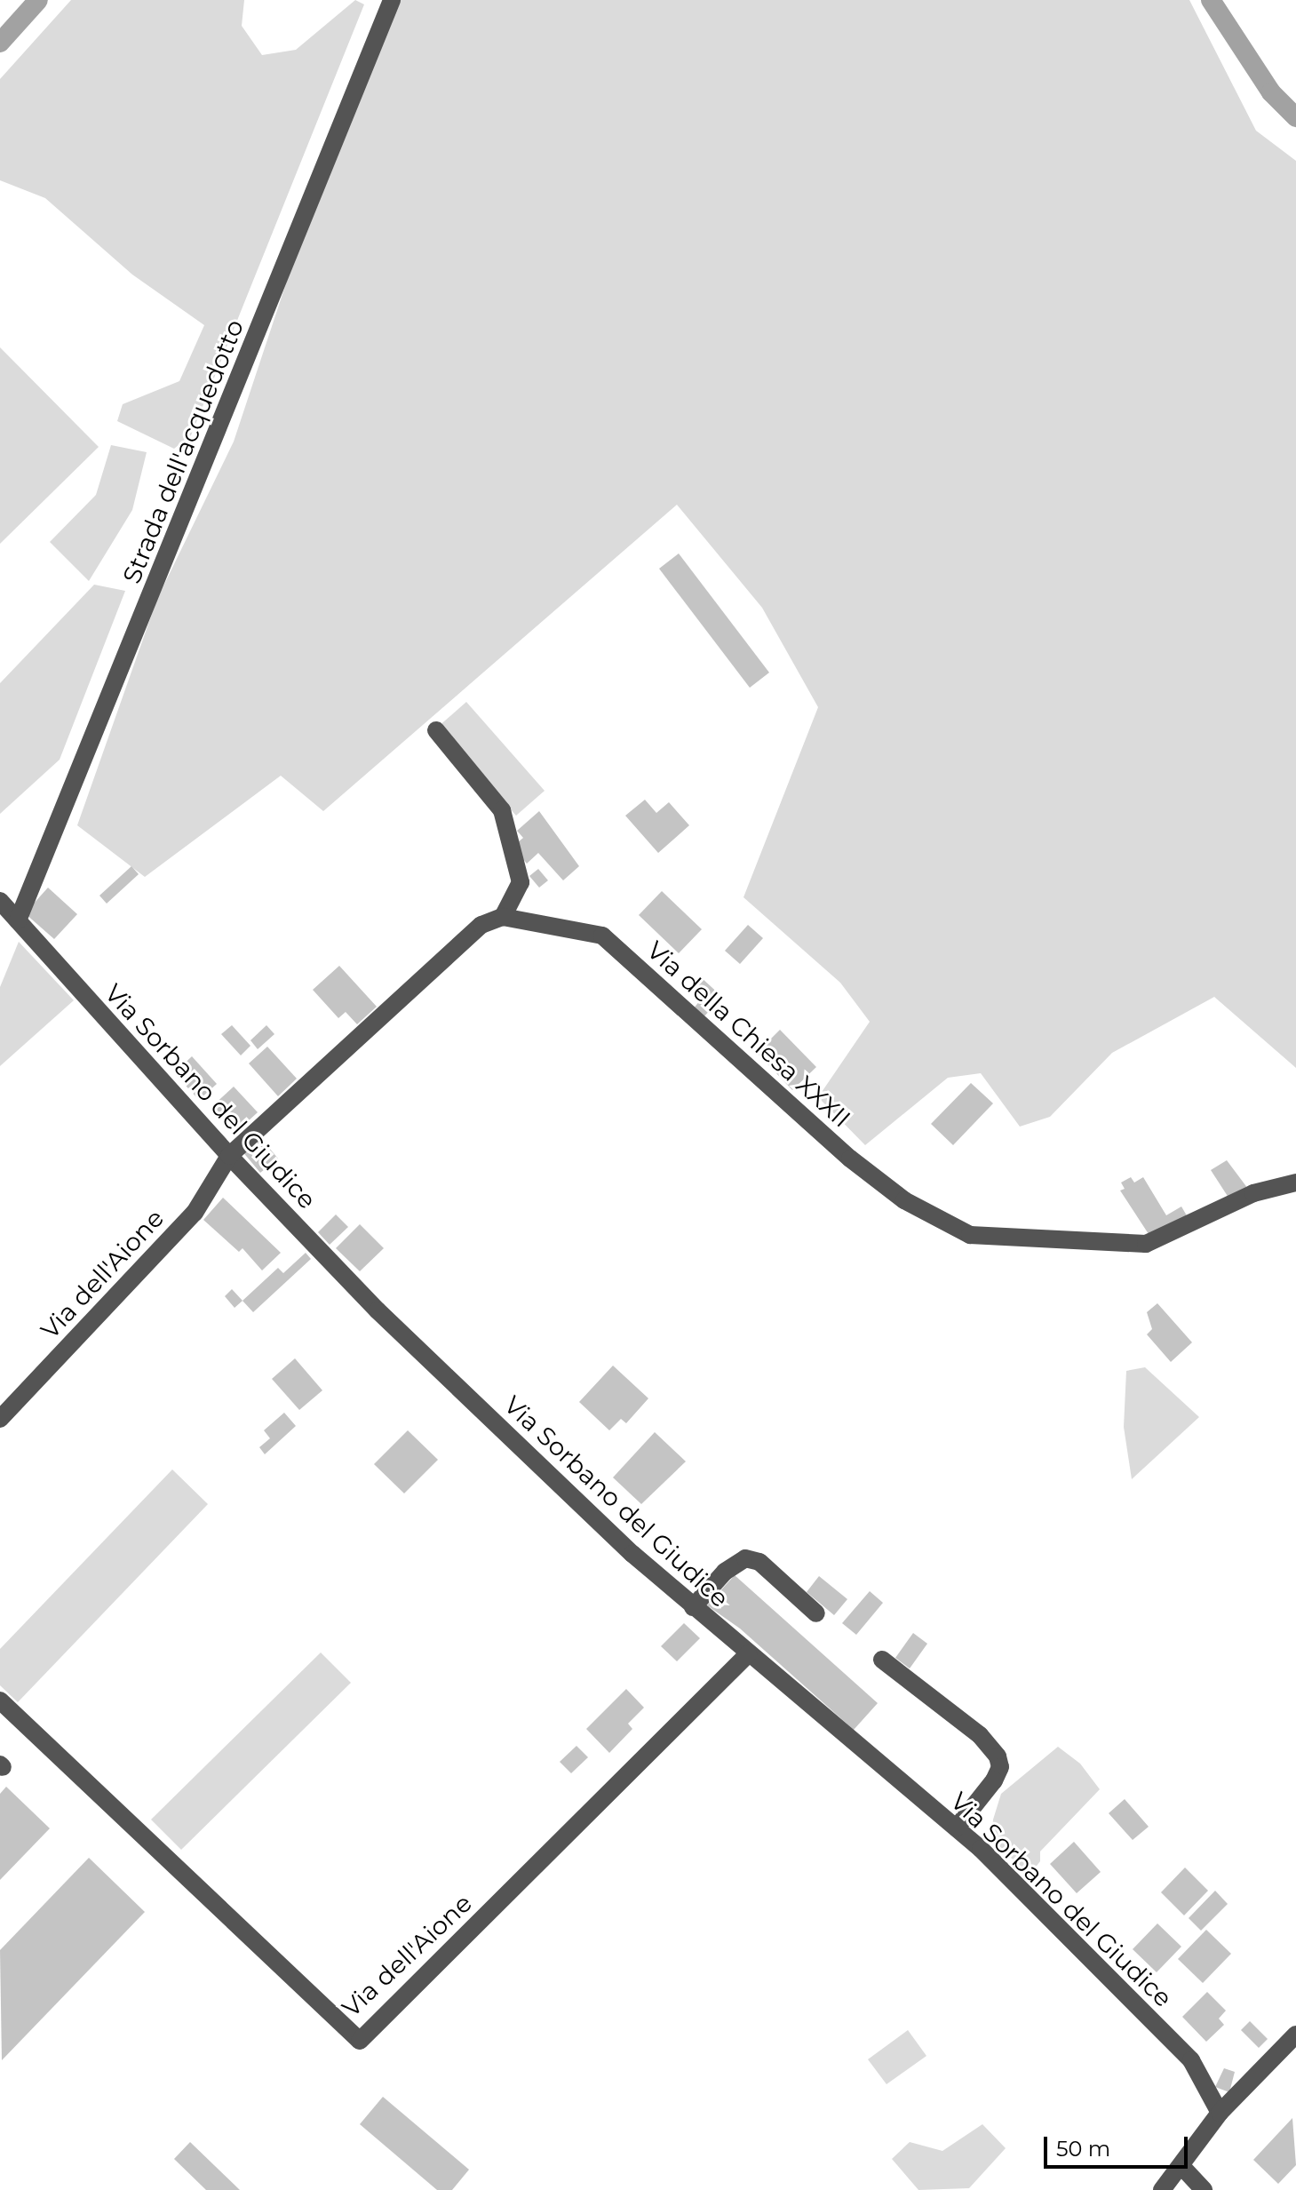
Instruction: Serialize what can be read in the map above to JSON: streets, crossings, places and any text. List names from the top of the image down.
{
  "streets": {
    "street": [
      "Strada dell'acquedotto",
      "Via della Chiesa XXXII",
      "Via Sorbano del Giudice",
      "Via dell'Aione"
    ]
  },
  "crossings": [
    ["Strada dell'acquedotto", "Via Sorbano del Giudice"],
    ["Via Sorbano del Giudice", "Via dell'Aione"]
  ],
  "scale_bar": "50 m"
}
